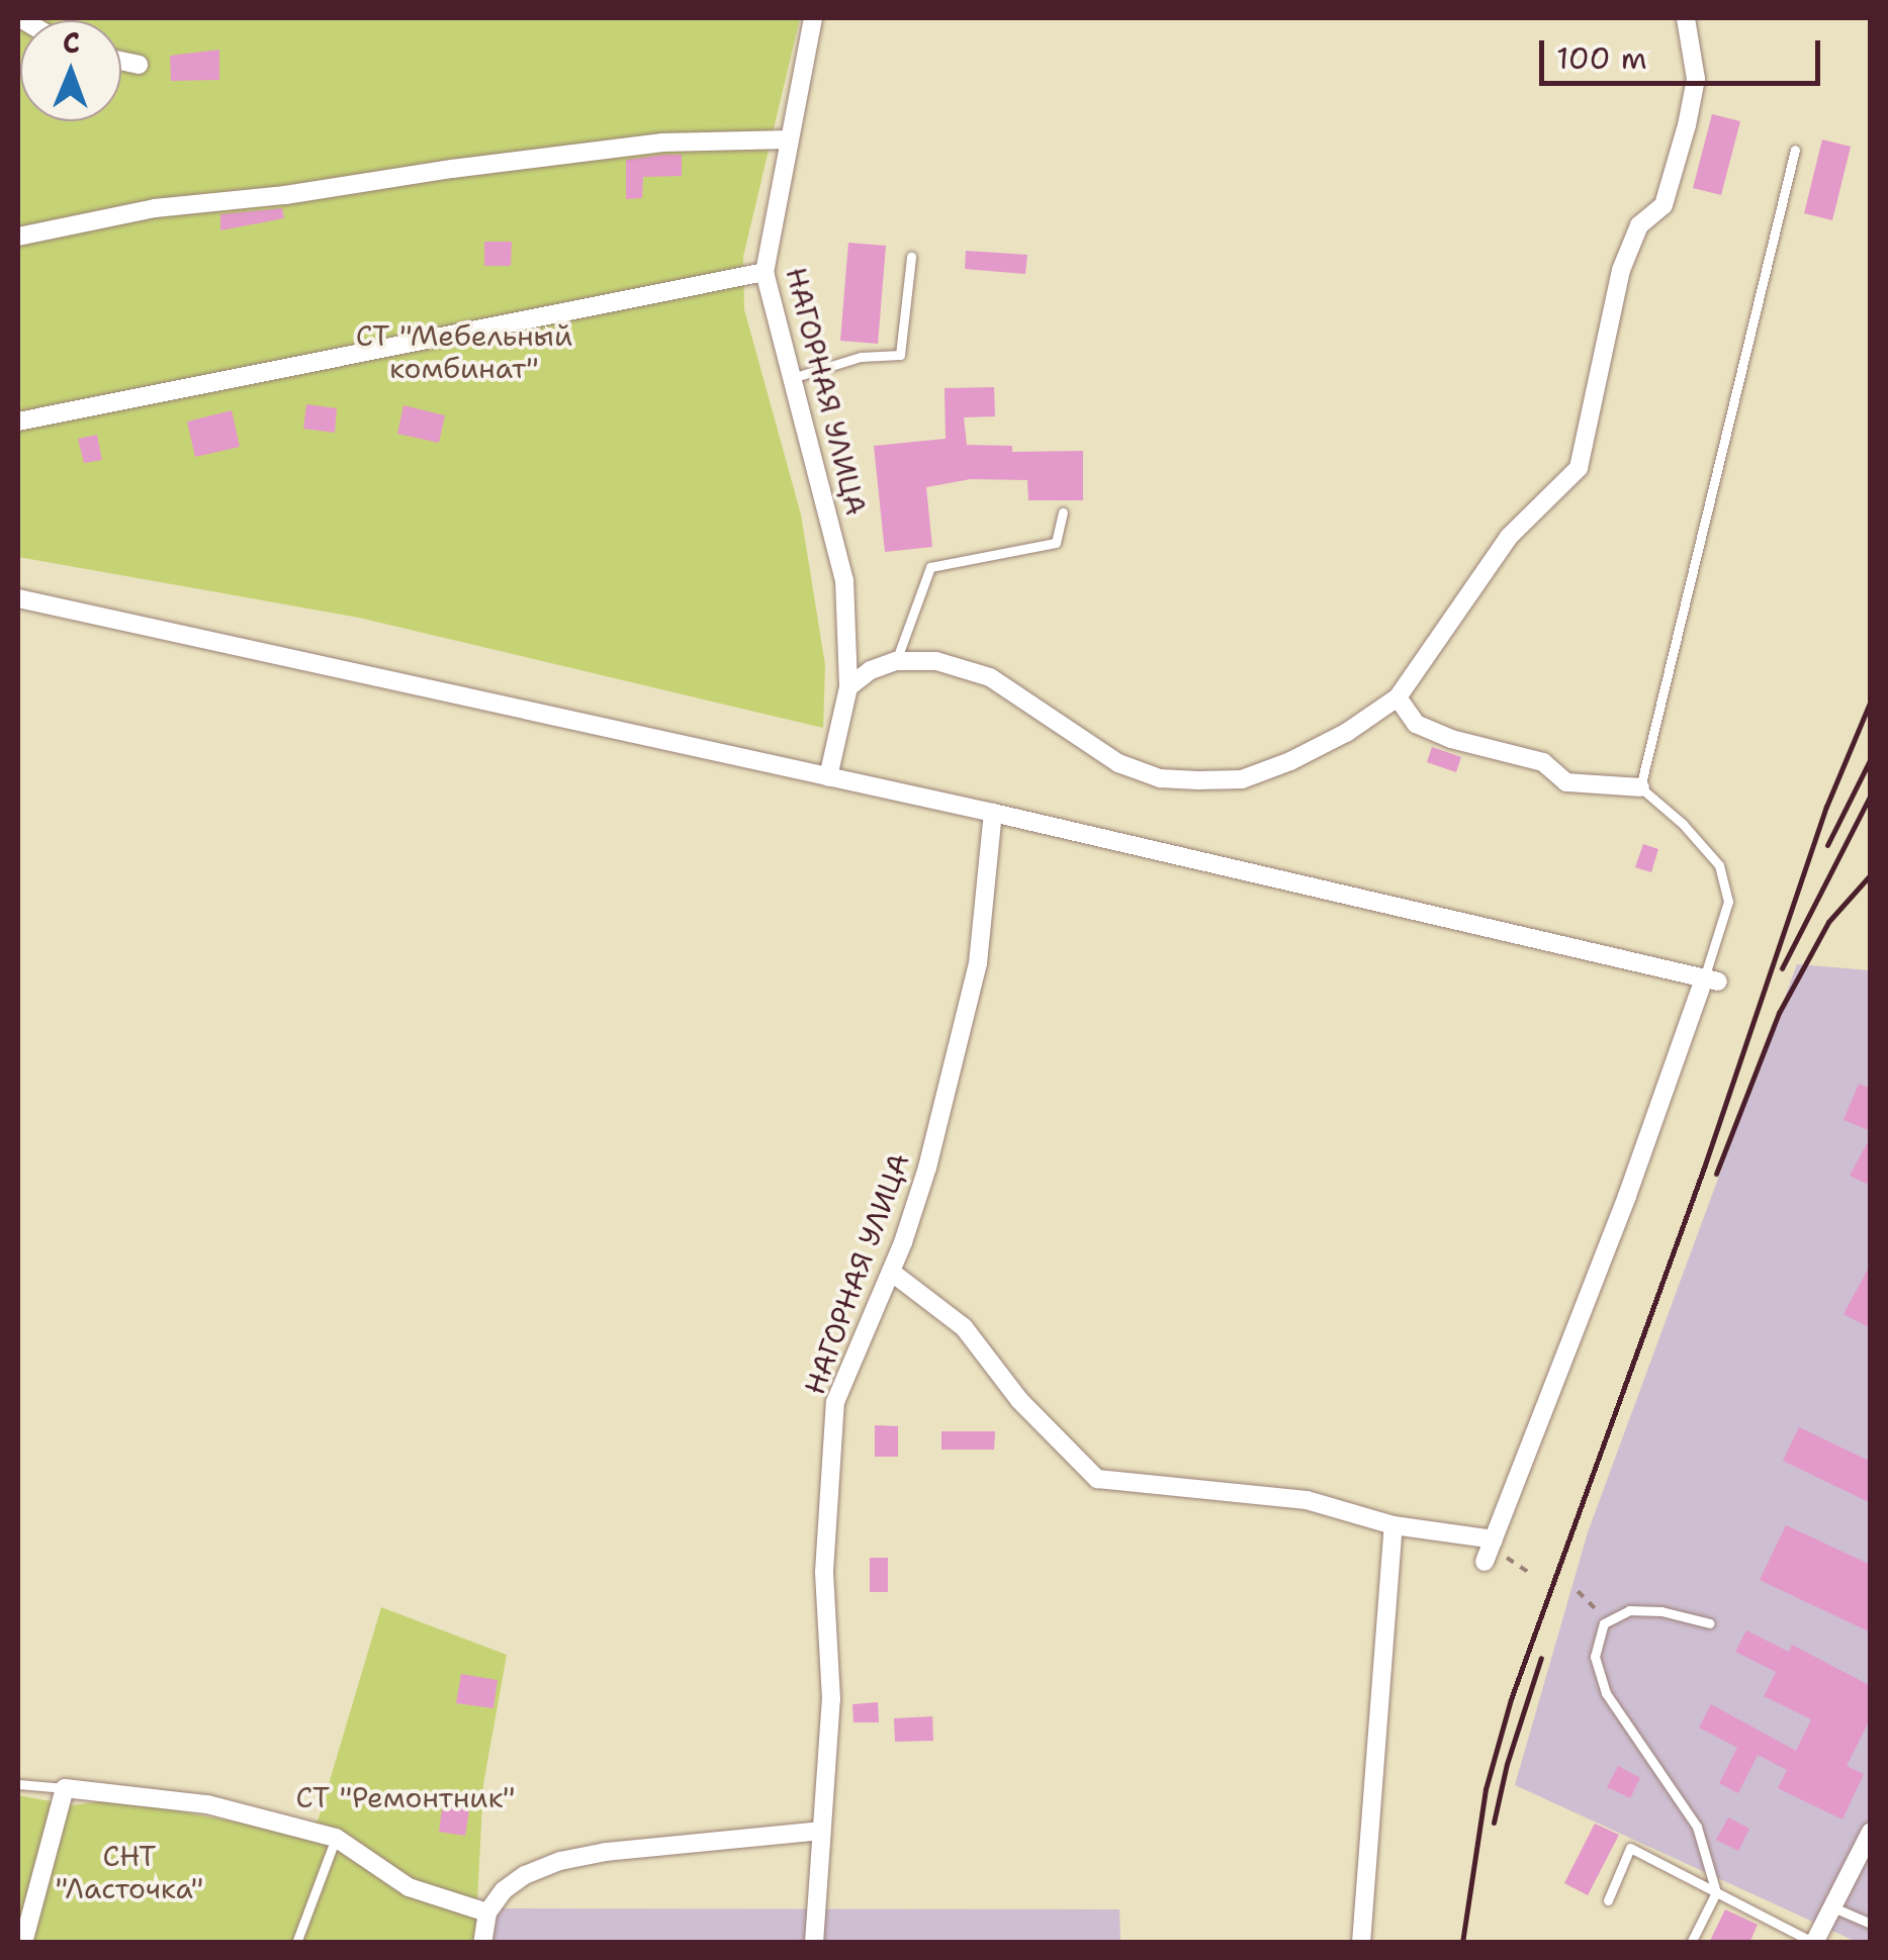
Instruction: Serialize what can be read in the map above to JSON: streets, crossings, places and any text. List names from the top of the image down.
{
  "streets": {
    "street": ["НАГОРНАЯ УЛИЦА"]
  },
  "parks": ["СТ \"Мебельный комбинат\"", "СТ \"Ремонтник\"", "СНТ \"Ласточка\""],
  "scale_bar": "100 m",
  "north": "top"
}
